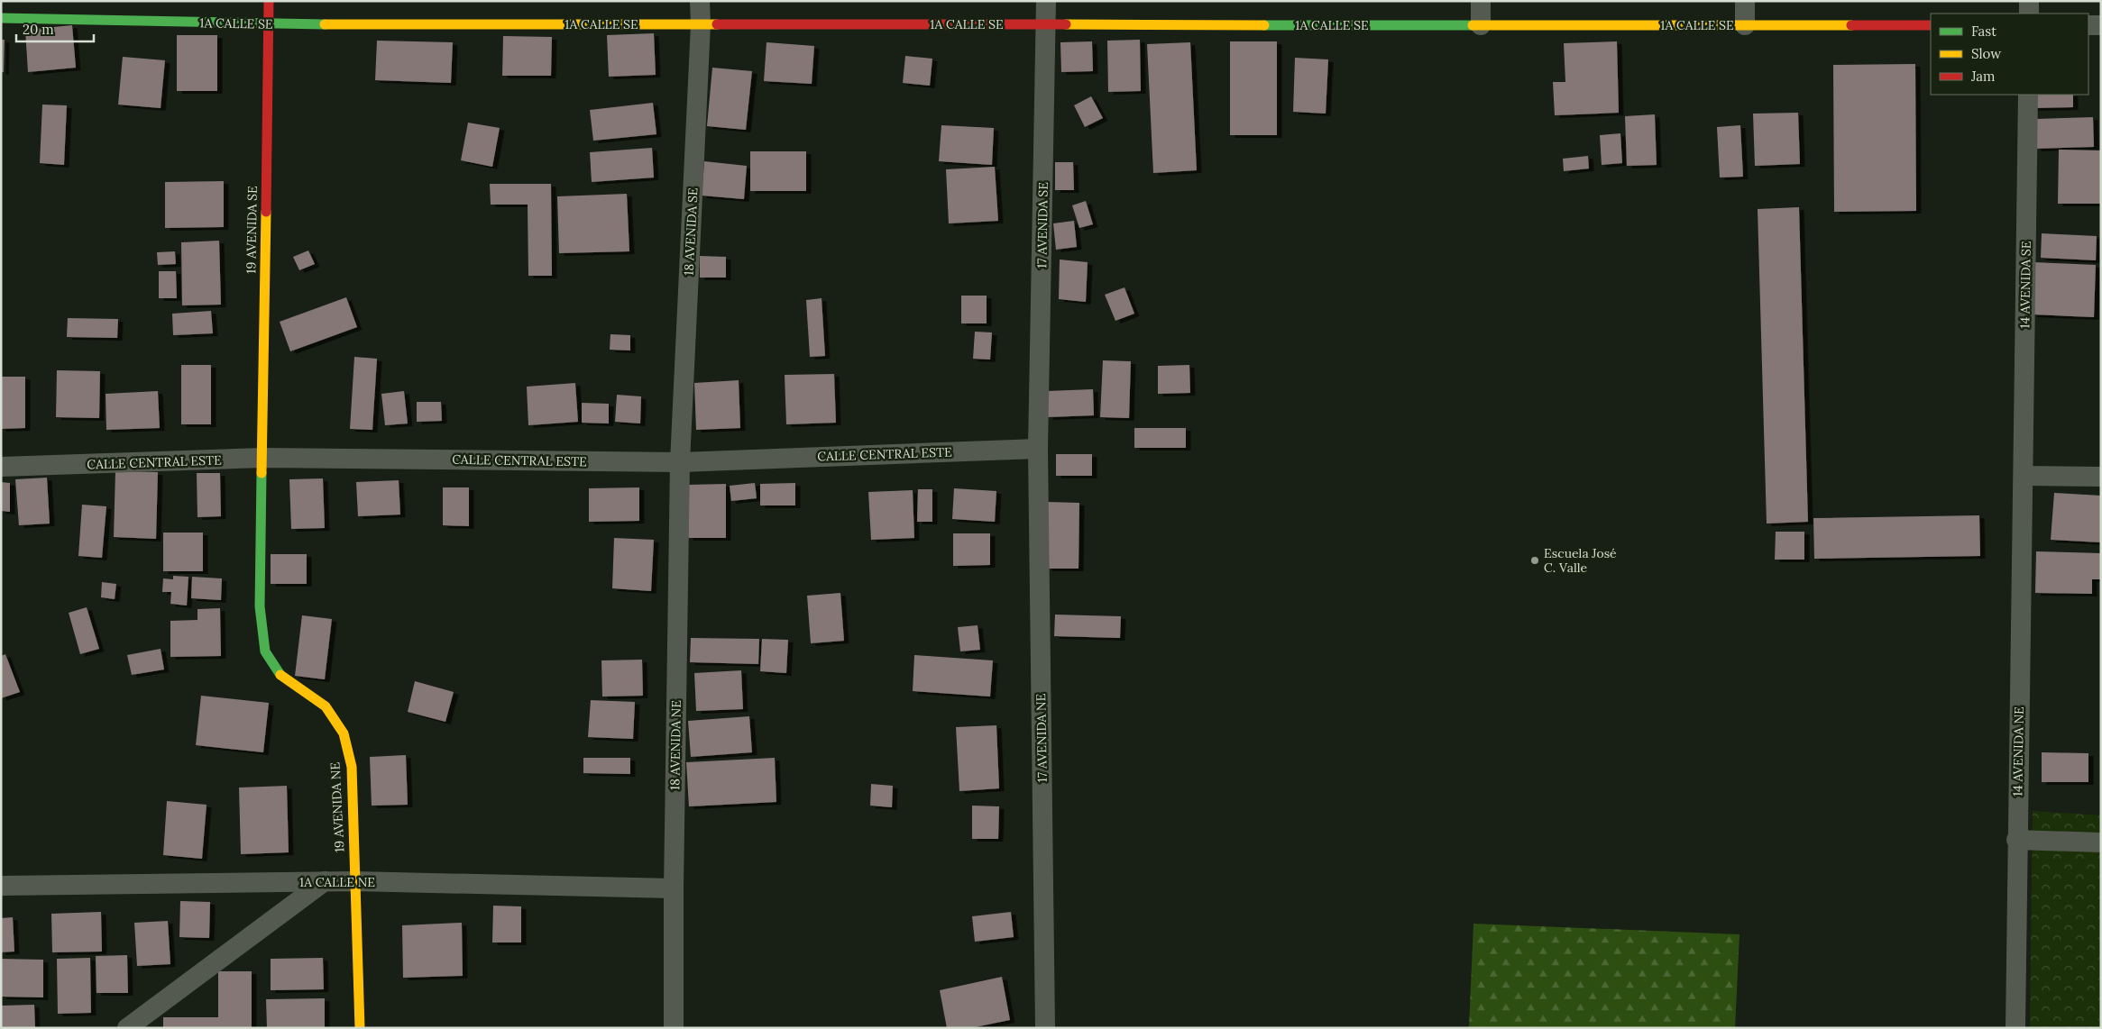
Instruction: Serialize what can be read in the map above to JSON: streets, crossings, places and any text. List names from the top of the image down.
{
  "streets": {
    "street": [
      "1A CALLE SE",
      "17 AVENIDA SE",
      "19 AVENIDA SE",
      "18 AVENIDA SE",
      "14 AVENIDA SE",
      "CALLE CENTRAL ESTE",
      "17 AVENIDA NE",
      "18 AVENIDA NE",
      "14 AVENIDA NE",
      "19 AVENIDA NE",
      "1A CALLE NE"
    ]
  },
  "crossings": [
    ["1A CALLE SE", "17 AVENIDA SE"],
    ["1A CALLE SE", "19 AVENIDA SE"],
    ["1A CALLE SE", "18 AVENIDA SE"],
    ["17 AVENIDA SE", "CALLE CENTRAL ESTE"],
    ["17 AVENIDA SE", "17 AVENIDA NE"],
    ["19 AVENIDA SE", "CALLE CENTRAL ESTE"],
    ["19 AVENIDA SE", "19 AVENIDA NE"],
    ["18 AVENIDA SE", "CALLE CENTRAL ESTE"],
    ["18 AVENIDA SE", "18 AVENIDA NE"],
    ["14 AVENIDA SE", "14 AVENIDA NE"],
    ["CALLE CENTRAL ESTE", "17 AVENIDA NE"],
    ["CALLE CENTRAL ESTE", "18 AVENIDA NE"],
    ["CALLE CENTRAL ESTE", "19 AVENIDA NE"],
    ["18 AVENIDA NE", "1A CALLE NE"],
    ["19 AVENIDA NE", "1A CALLE NE"]
  ],
  "places": ["Escuela José C. Valle"],
  "legend": ["Fast", "Slow", "Jam"],
  "scale_bar": "20 m"
}
